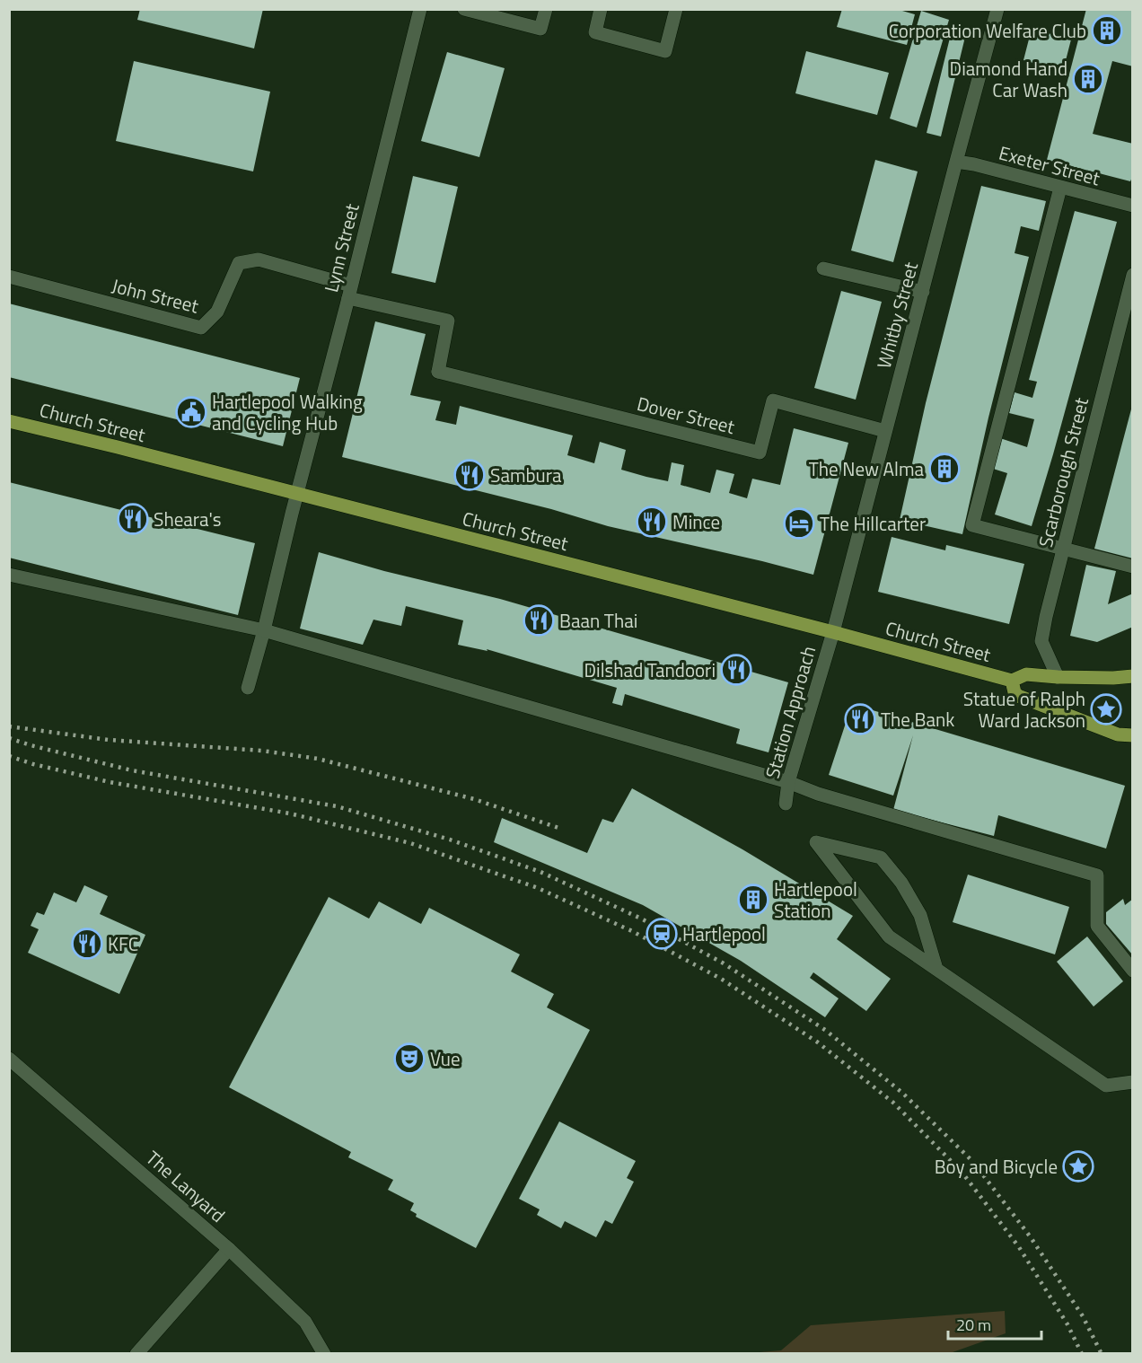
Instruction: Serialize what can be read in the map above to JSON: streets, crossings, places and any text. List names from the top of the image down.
{
  "streets": {
    "main road": ["Church Street"],
    "street": [
      "Exeter Street",
      "Lynn Street",
      "John Street",
      "Whitby Street",
      "Dover Street",
      "Scarborough Street",
      "Station Approach",
      "The Lanyard"
    ]
  },
  "crossings": [
    ["Exeter Street", "Whitby Street"],
    ["Lynn Street", "John Street"],
    ["Lynn Street", "Dover Street"],
    ["Lynn Street", "Church Street"],
    ["John Street", "Dover Street"],
    ["Whitby Street", "Dover Street"],
    ["Whitby Street", "Church Street"],
    ["Whitby Street", "Station Approach"],
    ["Church Street", "Scarborough Street"],
    ["Church Street", "Station Approach"]
  ],
  "places": {
    "building": [
      "Corporation Welfare Club",
      "Diamond Hand Car Wash",
      "The New Alma",
      "Hartlepool Station"
    ],
    "public building": ["Hartlepool Walking and Cycling Hub"],
    "restaurant": [
      "Sambura",
      "Sheara's",
      "Mince",
      "Baan Thai",
      "Dilshad Tandoori",
      "The Bank",
      "KFC"
    ],
    "hotel": ["The Hillcarter"],
    "place": ["Statue of Ralph Ward Jackson", "Boy and Bicycle"],
    "station": ["Hartlepool"],
    "theatre": ["Vue"]
  },
  "scale_bar": "20 m"
}
